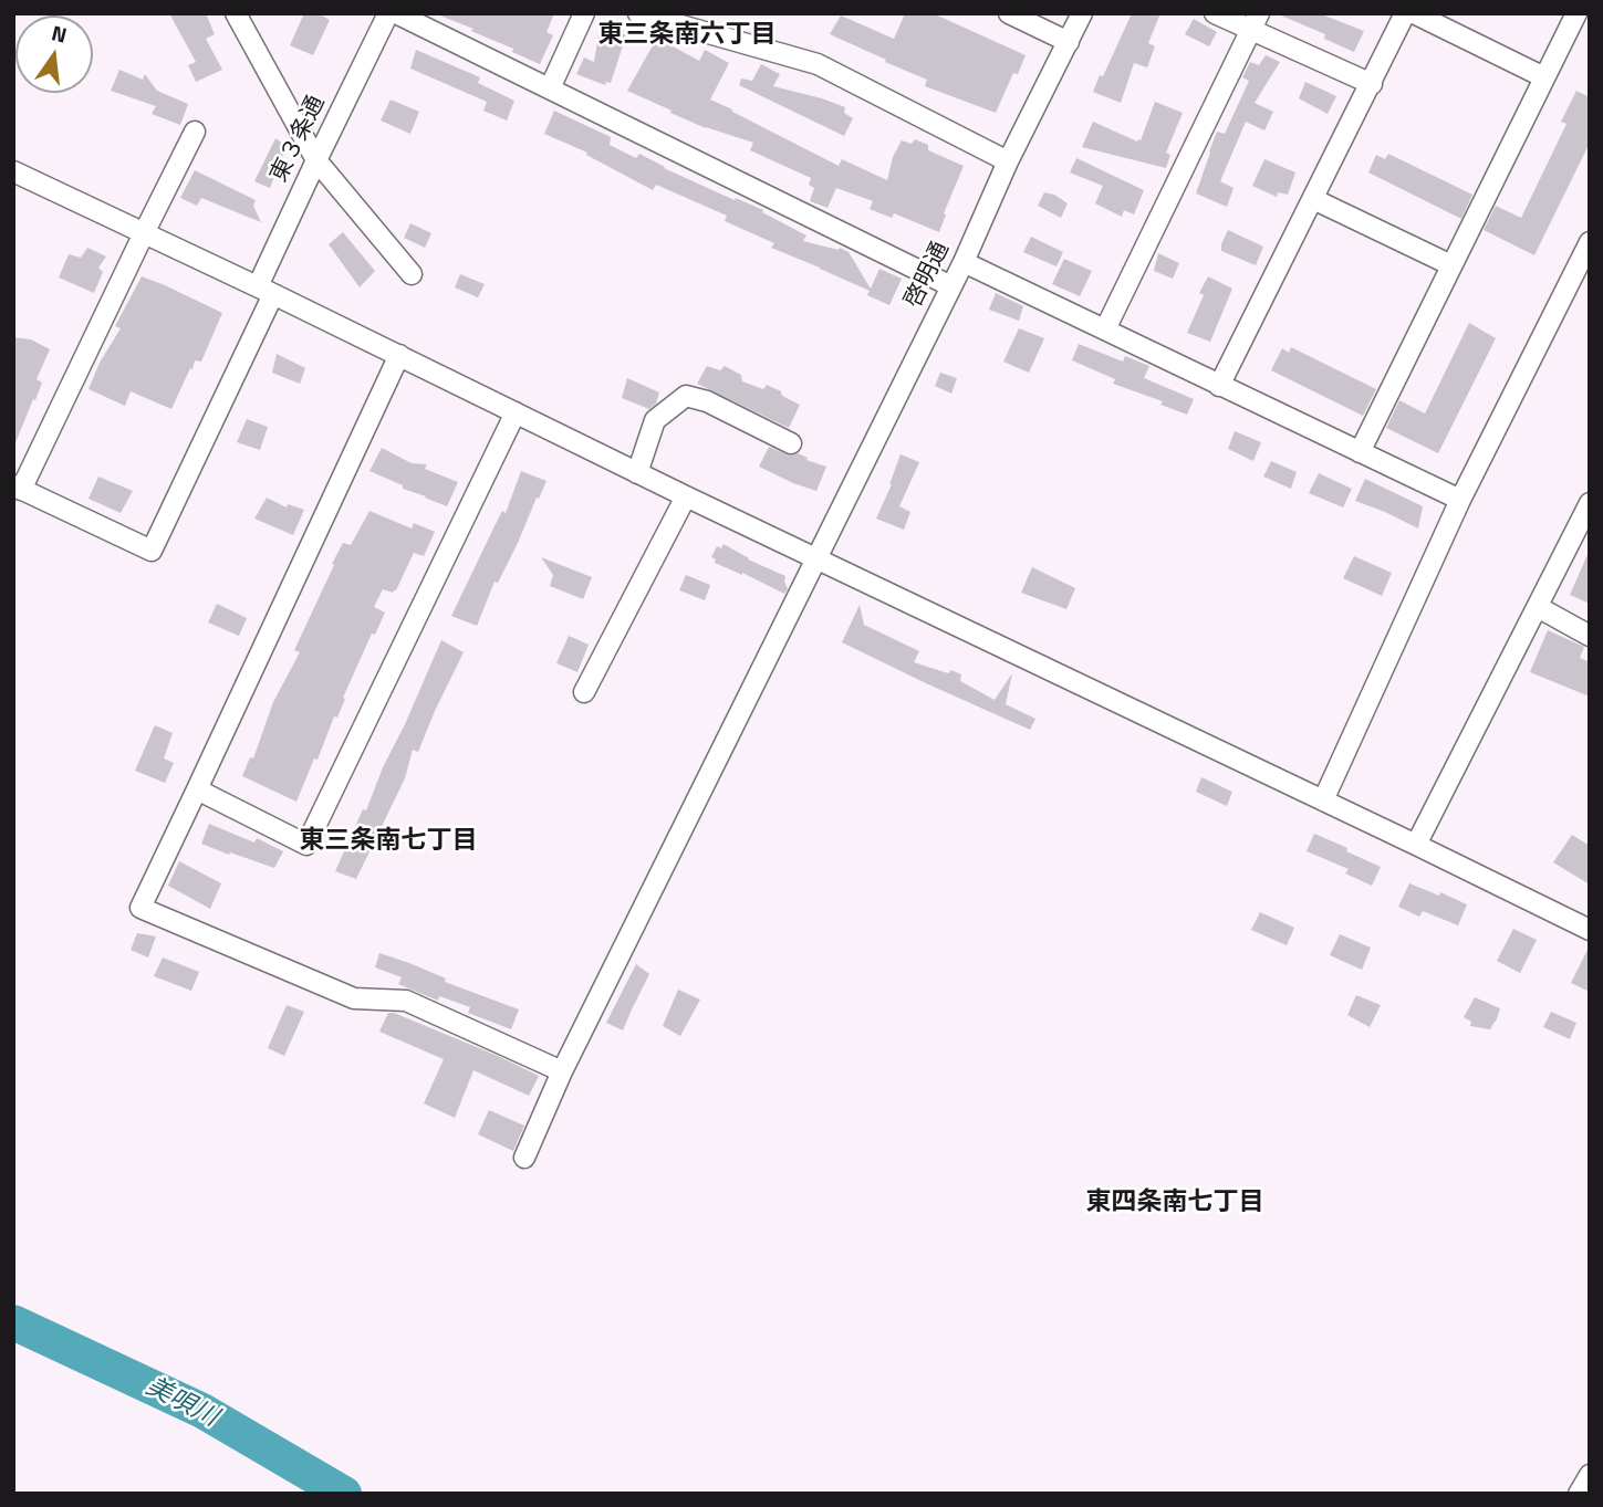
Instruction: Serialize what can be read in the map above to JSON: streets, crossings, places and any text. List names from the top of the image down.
{
  "streets": {
    "street": ["東３条通", "啓明通"]
  },
  "districts": ["東三条南六丁目", "東三条南七丁目", "東四条南七丁目"],
  "water": ["美唄川"],
  "north": "top"
}
